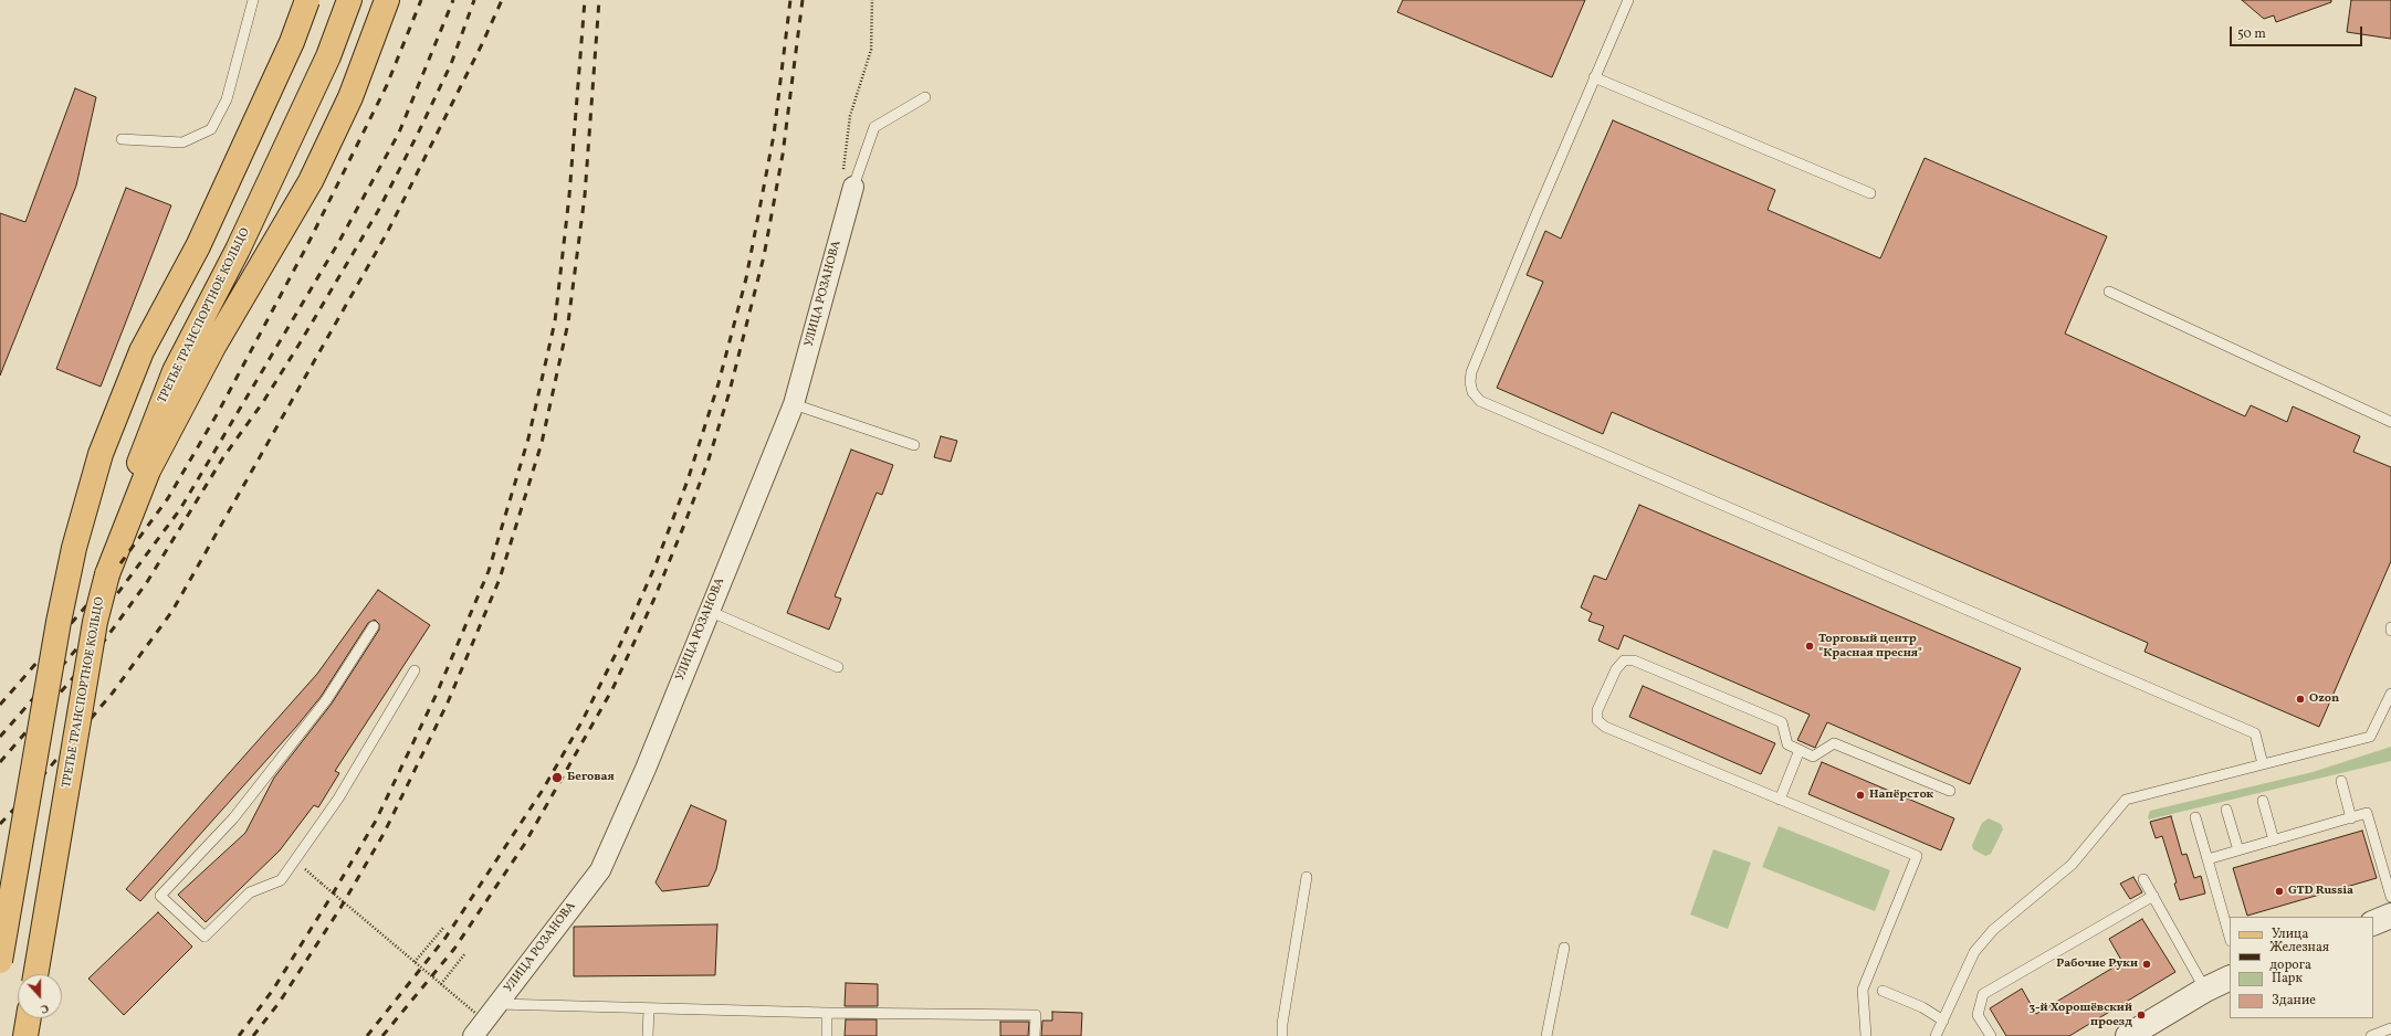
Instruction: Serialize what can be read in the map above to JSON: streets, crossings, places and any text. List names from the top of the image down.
{
  "streets": {
    "main road": ["ТРЕТЬЕ ТРАНСПОРТНОЕ КОЛЬЦО"],
    "street": ["УЛИЦА РОЗАНОВА"]
  },
  "places": [
    "Торговый центр \"Красная пресня\"",
    "Ozon",
    "Беговая",
    "Напёрсток",
    "GTD Russia",
    "Рабочие Руки",
    "3-й Хорошёвский проезд"
  ],
  "legend": [
    "Улица",
    "Железная дорога",
    "Парк",
    "Здание"
  ],
  "scale_bar": "50 m",
  "north": "bottom"
}
